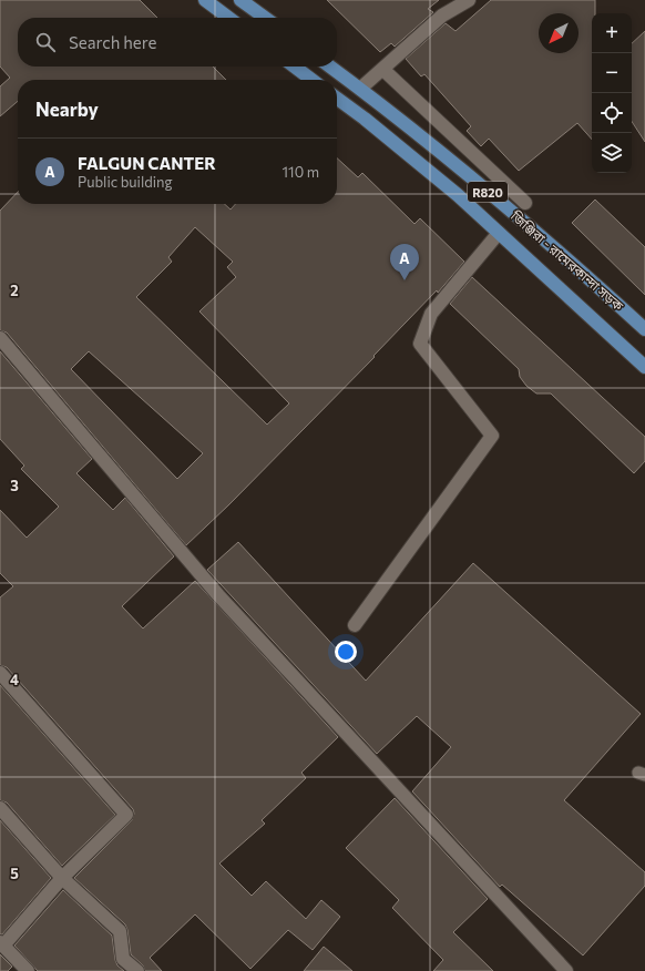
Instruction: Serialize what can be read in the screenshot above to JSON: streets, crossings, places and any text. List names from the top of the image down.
{
  "streets": {
    "main road": ["R820", "জিঞ্জিরা - রামেরকান্দা সড়ক"]
  },
  "north": "bottom left",
  "page": {
    "map_buttons": ["+", "−"],
    "search": "Search here",
    "heading": "Nearby",
    "list": [
      {
        "mark": "A",
        "name": "FALGUN CANTER",
        "note": "Public building",
        "value": "110 m"
      }
    ],
    "pins": "A"
  },
  "grid": {
    "rows": [
      "2",
      "3",
      "4",
      "5"
    ]
  }
}
